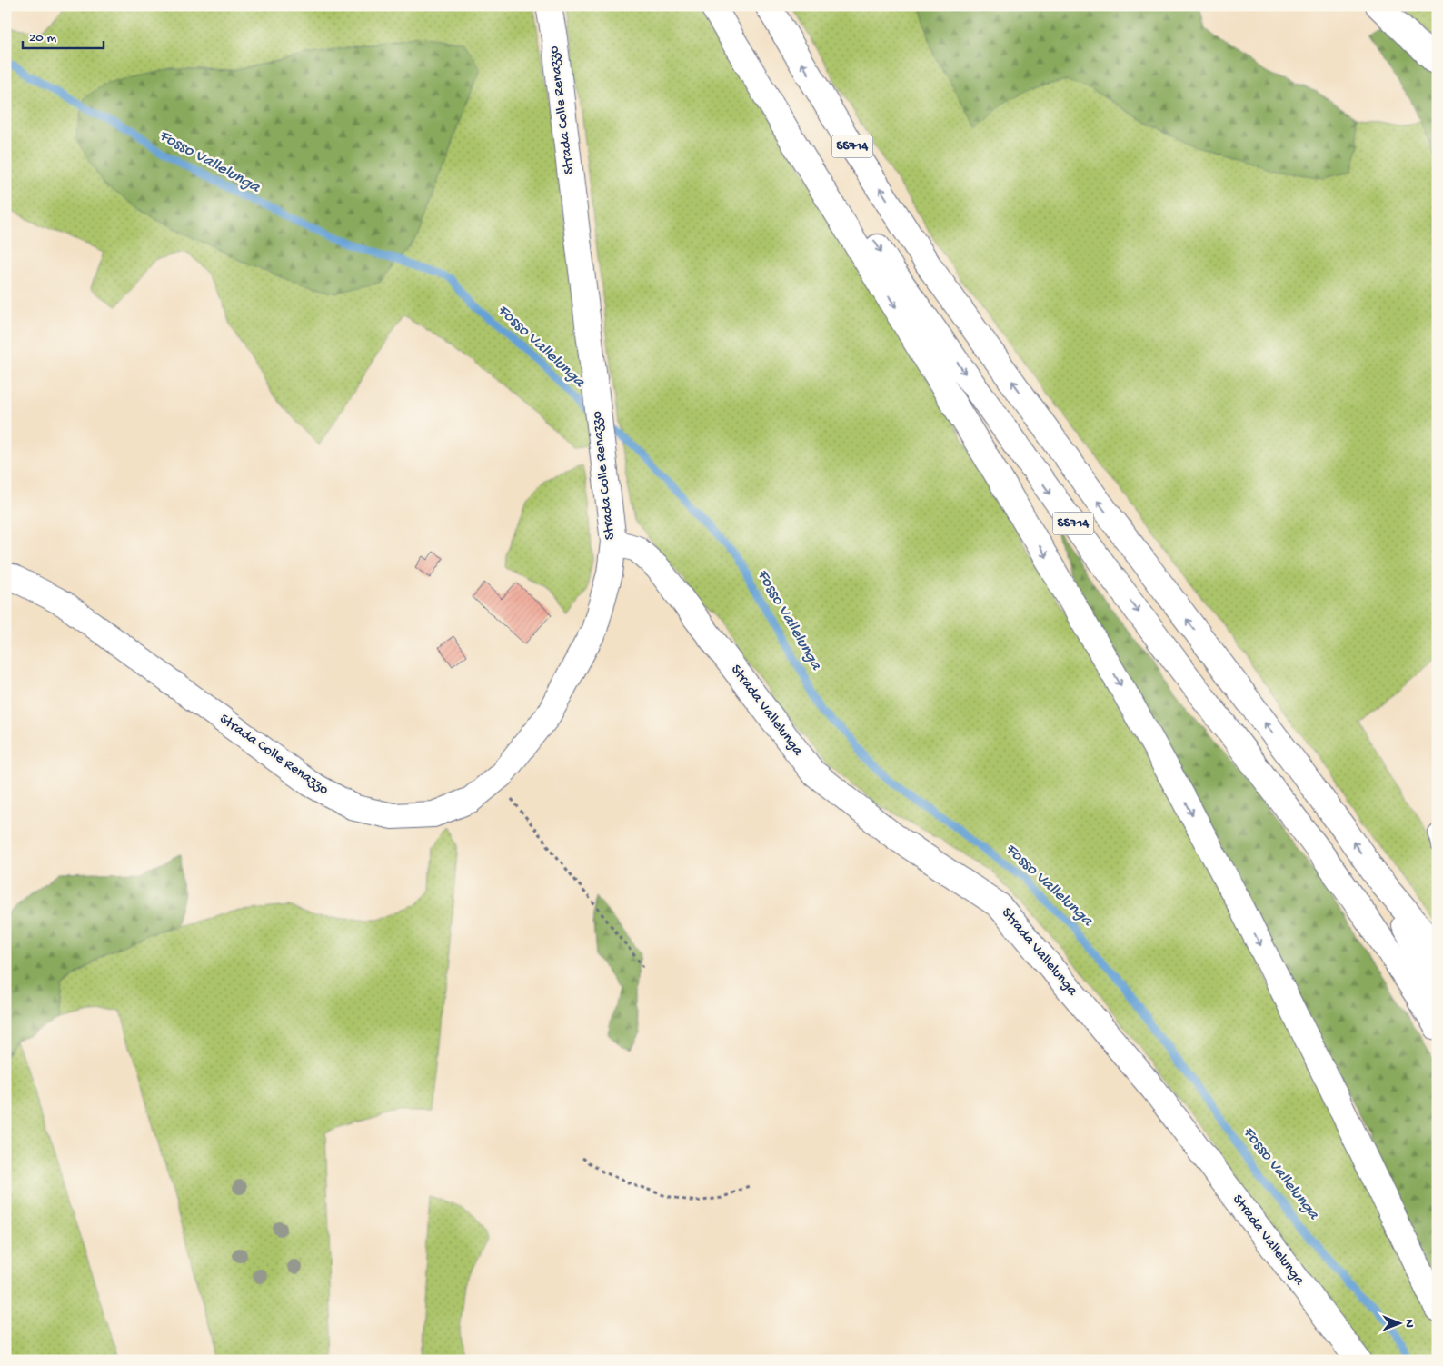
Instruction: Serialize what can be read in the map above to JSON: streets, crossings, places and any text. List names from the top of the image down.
{
  "streets": {
    "main road": ["Strada Colle Renazzo", "SS714", "Strada Vallelunga"]
  },
  "crossings": [
    ["Strada Colle Renazzo", "Strada Vallelunga"]
  ],
  "water": ["Fosso Vallelunga"],
  "scale_bar": "20 m",
  "north": "right"
}
